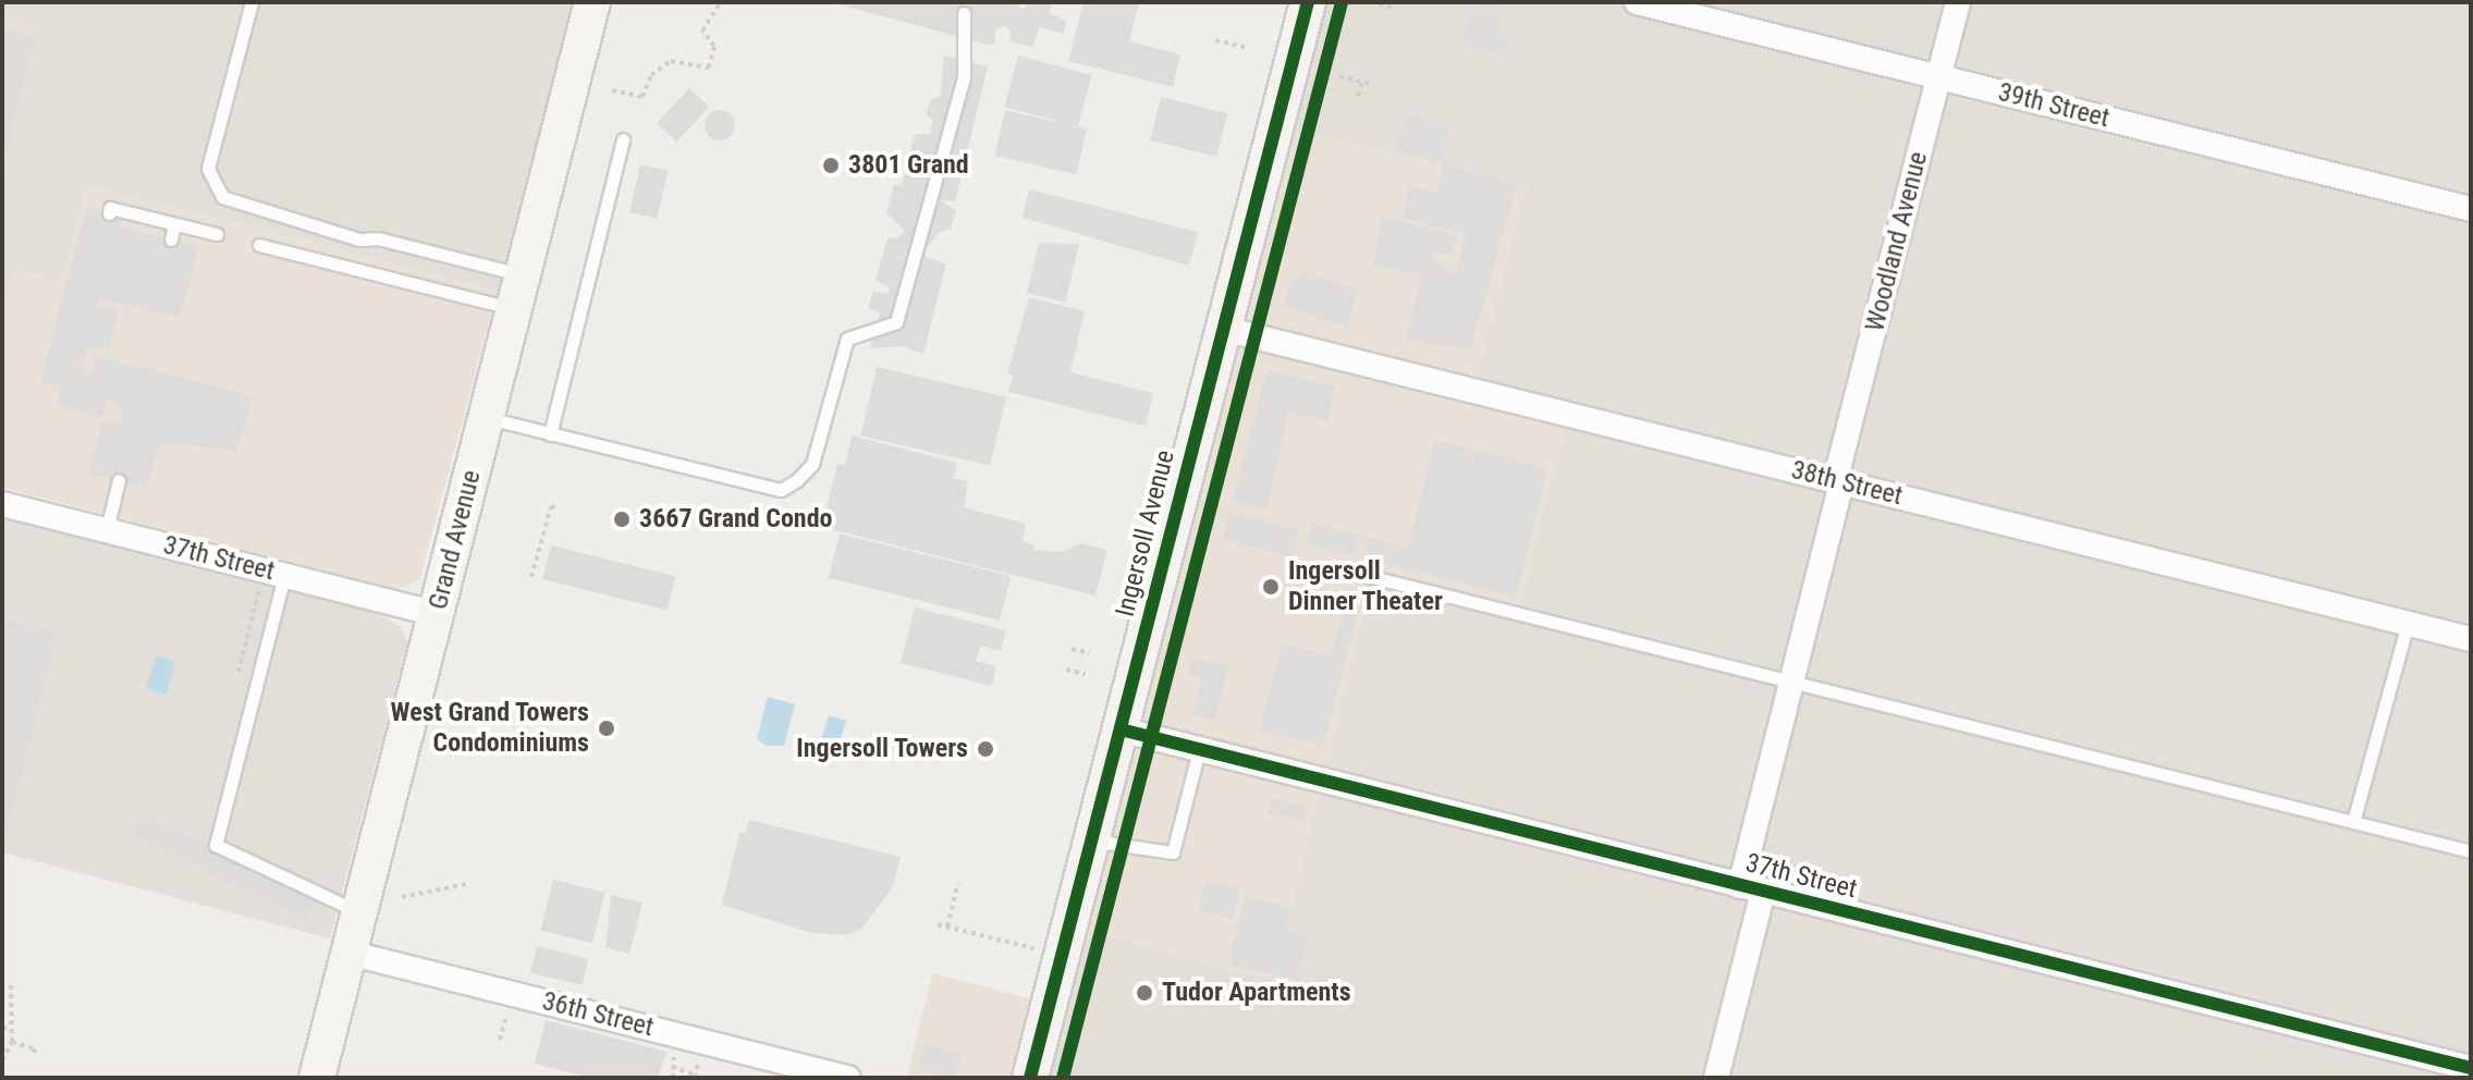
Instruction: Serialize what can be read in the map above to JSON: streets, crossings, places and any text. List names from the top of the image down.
{
  "streets": {
    "main road": ["Ingersoll Avenue", "Grand Avenue"],
    "street": [
      "39th Street",
      "Woodland Avenue",
      "38th Street",
      "37th Street",
      "36th Street"
    ]
  },
  "crossings": [
    ["39th Street", "Woodland Avenue"],
    ["Woodland Avenue", "38th Street"],
    ["Woodland Avenue", "37th Street"],
    ["38th Street", "Ingersoll Avenue"],
    ["Ingersoll Avenue", "37th Street"],
    ["Grand Avenue", "37th Street"],
    ["Grand Avenue", "36th Street"]
  ],
  "places": [
    "3801 Grand",
    "3667 Grand Condo",
    "Ingersoll Dinner Theater",
    "West Grand Towers Condominiums",
    "Ingersoll Towers",
    "Tudor Apartments"
  ]
}
